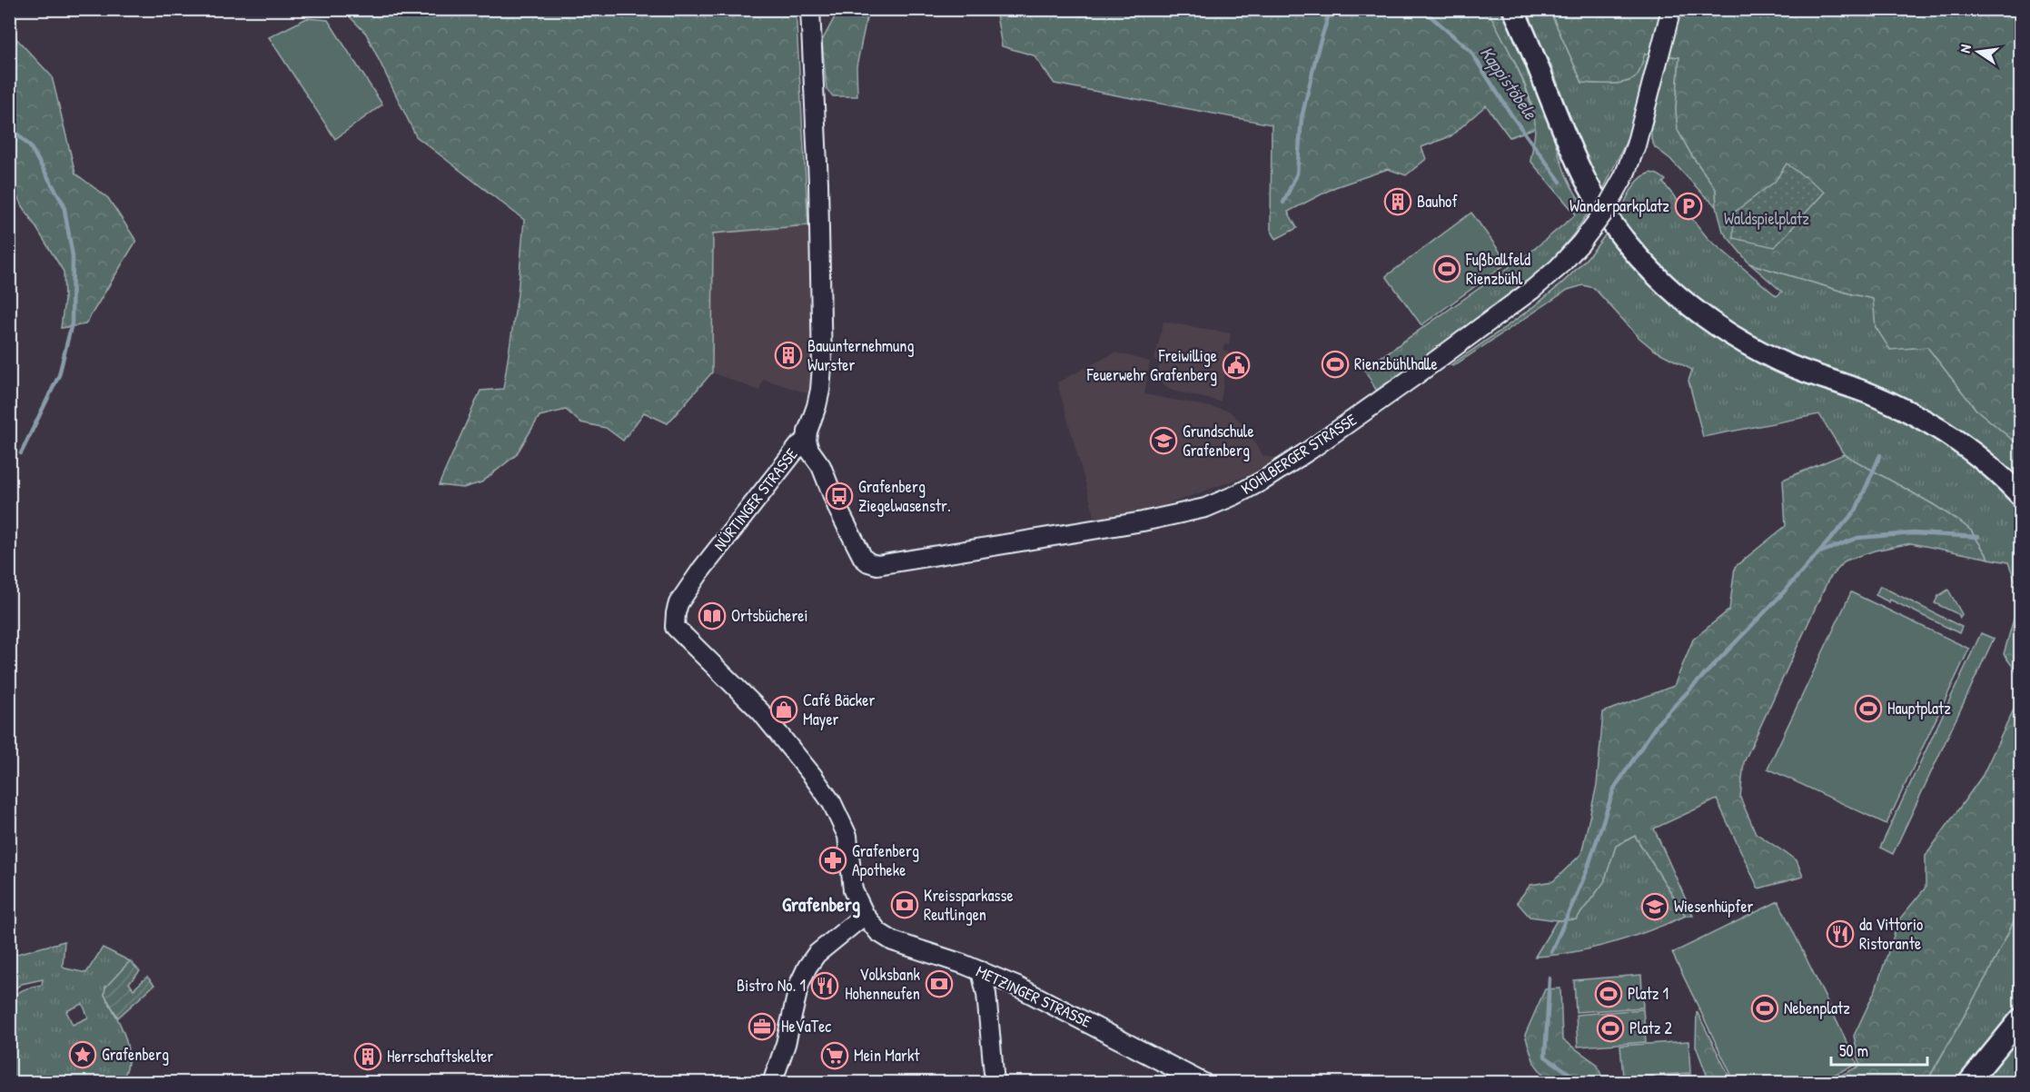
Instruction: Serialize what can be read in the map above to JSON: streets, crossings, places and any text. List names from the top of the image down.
{
  "streets": {
    "street": ["KOHLBERGER STRASSE", "NÜRTINGER STRASSE", "METZINGER STRASSE"]
  },
  "crossings": [
    ["KOHLBERGER STRASSE", "NÜRTINGER STRASSE"],
    ["NÜRTINGER STRASSE", "METZINGER STRASSE"]
  ],
  "districts": ["Grafenberg"],
  "water": ["Kappistöbele"],
  "parks": ["Waldspielplatz"],
  "places": {
    "building": ["Bauhof", "Bauunternehmung Wurster", "Herrschaftskelter"],
    "parking": ["Wanderparkplatz"],
    "sports": [
      "Fußballfeld Rienzbühl",
      "Rienzbühlhalle",
      "Hauptplatz",
      "Platz 1",
      "Nebenplatz",
      "Platz 2"
    ],
    "public building": ["Freiwillige Feuerwehr Grafenberg"],
    "school or university": ["Grundschule Grafenberg", "Wiesenhüpfer"],
    "bus stop": ["Grafenberg Ziegelwasenstr."],
    "library": ["Ortsbücherei"],
    "shop": ["Café Bäcker Mayer"],
    "pharmacy": ["Grafenberg Apotheke"],
    "bank": ["Kreissparkasse Reutlingen", "Volksbank Hohenneufen"],
    "restaurant": ["da Vittorio Ristorante", "Bistro No. 1"],
    "office": ["HeVaTec"],
    "place": ["Grafenberg"],
    "supermarket": ["Mein Markt"]
  },
  "scale_bar": "50 m",
  "north": "left"
}
